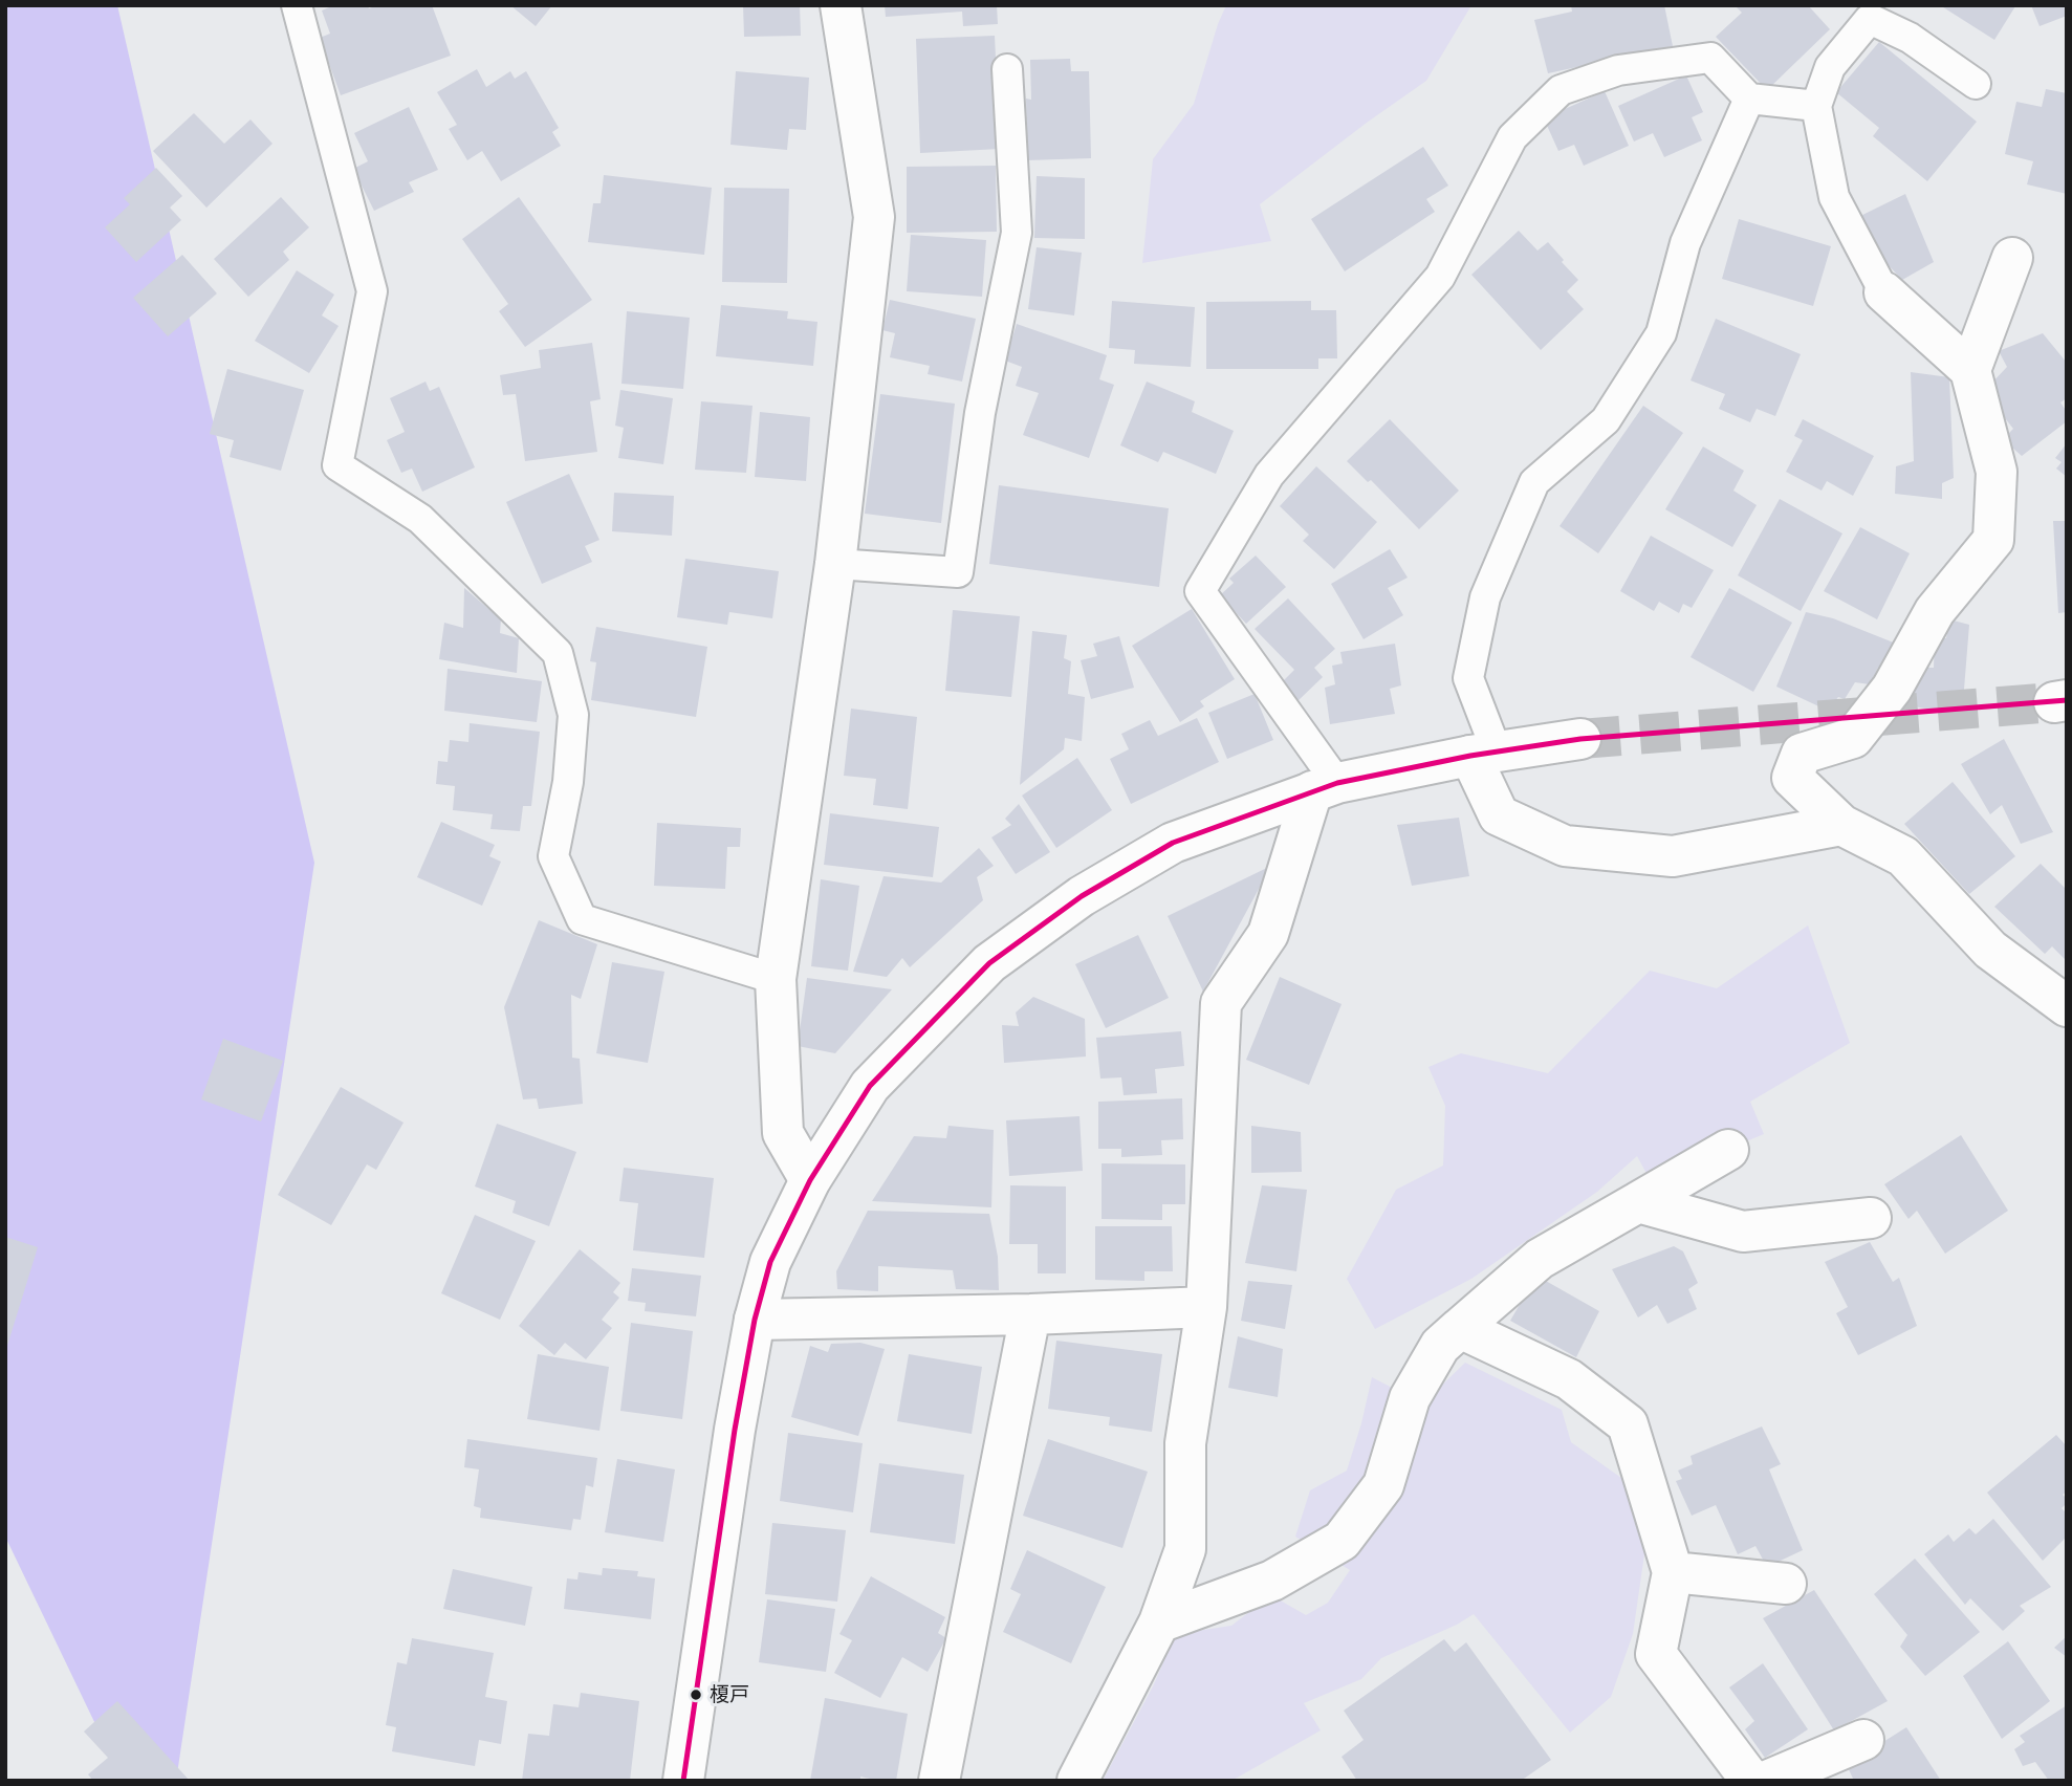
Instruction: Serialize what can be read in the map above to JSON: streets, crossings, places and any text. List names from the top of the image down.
{
  "places": ["榎戸"]
}
